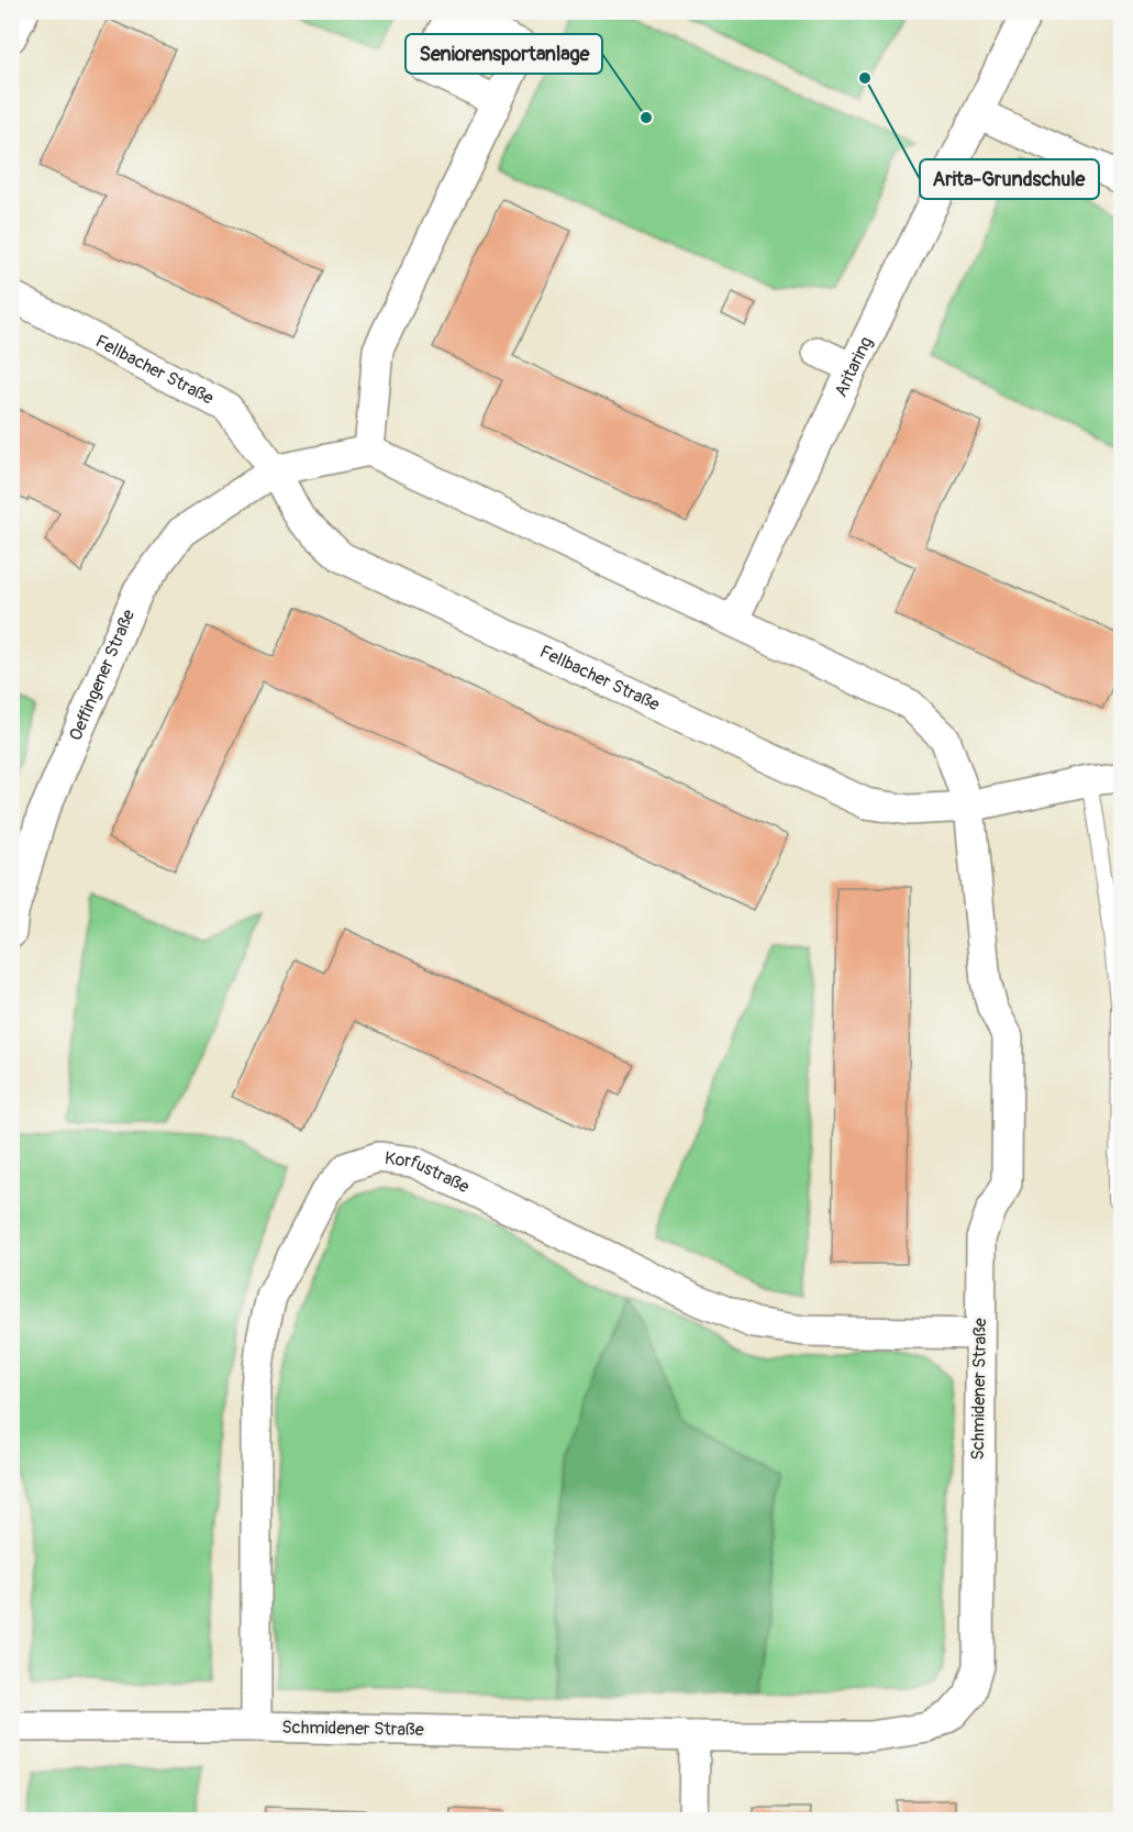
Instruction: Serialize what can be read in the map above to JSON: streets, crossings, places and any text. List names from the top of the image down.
{
  "streets": {
    "street": [
      "Aritaring",
      "Fellbacher Straße",
      "Oeffingener Straße",
      "Korfustraße",
      "Schmidener Straße"
    ]
  },
  "crossings": [
    ["Fellbacher Straße", "Oeffingener Straße"],
    ["Fellbacher Straße", "Schmidener Straße"],
    ["Korfustraße", "Schmidener Straße"]
  ],
  "places": ["Arita-Grundschule", "Seniorensportanlage"]
}
